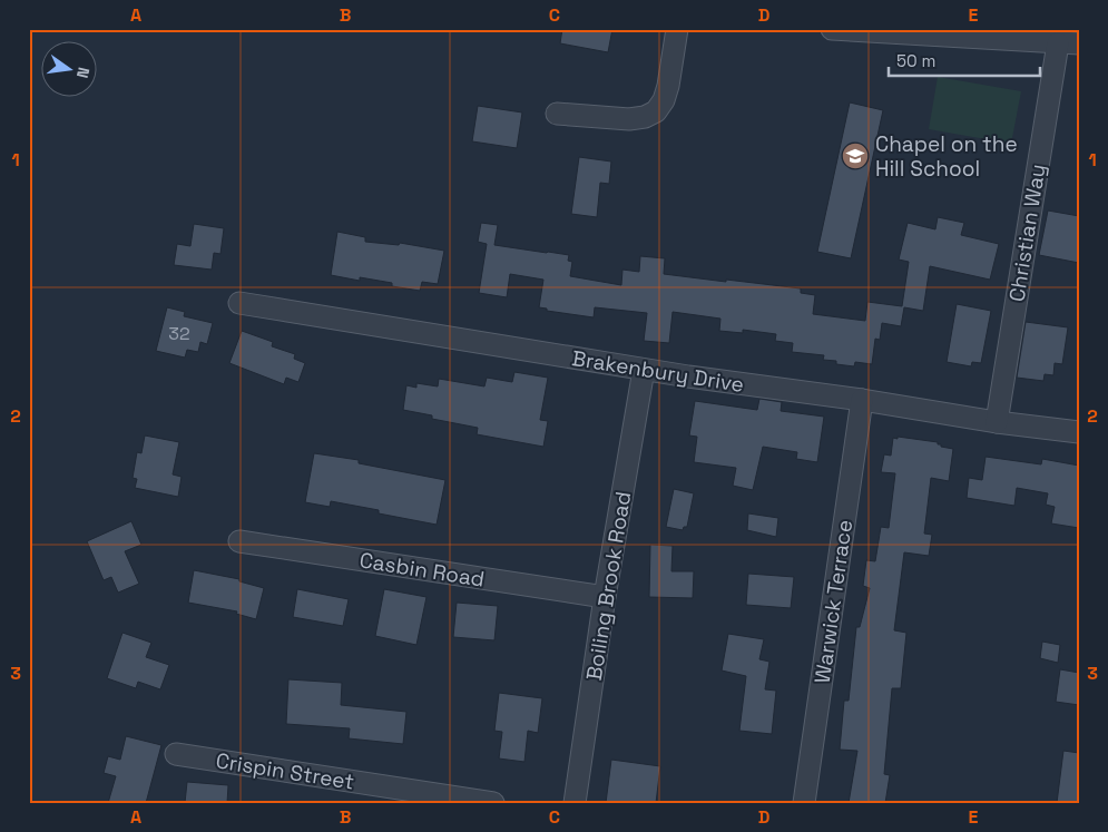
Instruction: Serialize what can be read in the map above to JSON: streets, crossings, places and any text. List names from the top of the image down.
{
  "streets": {
    "street": [
      "Christian Way",
      "Brakenbury Drive",
      "Casbin Road",
      "Boiling Brook Road",
      "Warwick Terrace",
      "Crispin Street"
    ]
  },
  "crossings": [
    ["Christian Way", "Brakenbury Drive"],
    ["Brakenbury Drive", "Boiling Brook Road"],
    ["Brakenbury Drive", "Warwick Terrace"],
    ["Casbin Road", "Boiling Brook Road"]
  ],
  "places": {
    "school or university": ["Chapel on the Hill School"]
  },
  "house_numbers": ["32"],
  "scale_bar": "50 m",
  "north": "right",
  "grid": {
    "columns": [
      "A",
      "B",
      "C",
      "D",
      "E"
    ],
    "rows": ["1", "2", "3"]
  }
}
